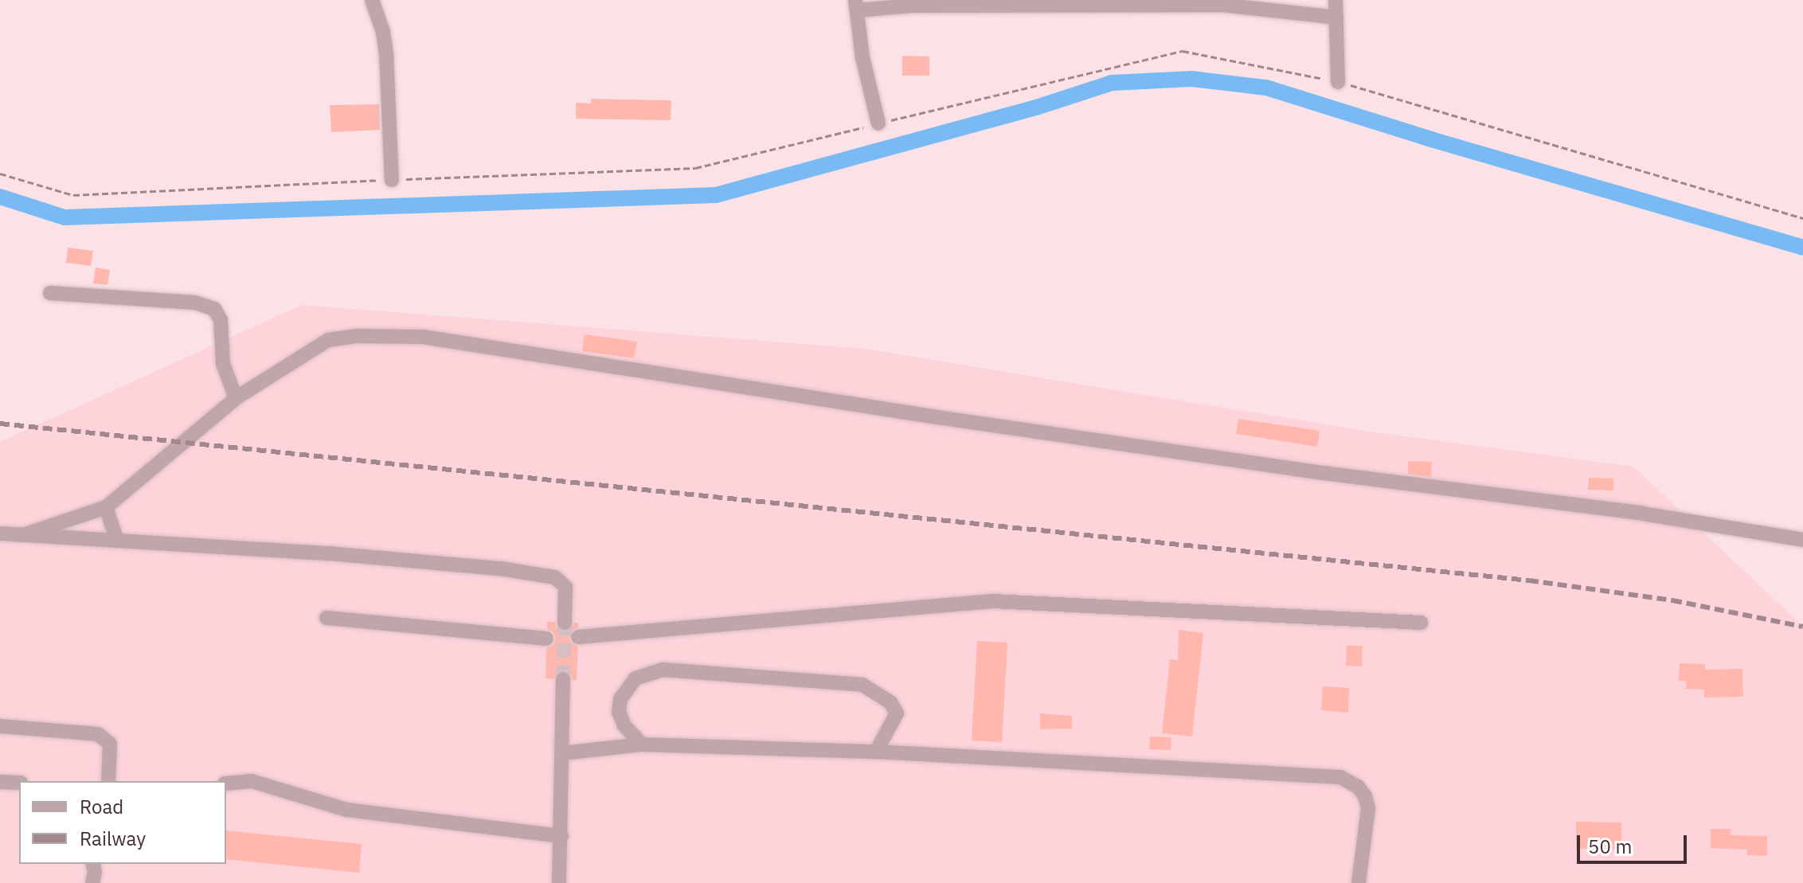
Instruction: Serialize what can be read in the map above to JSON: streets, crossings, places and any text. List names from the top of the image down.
{
  "legend": ["Road", "Railway"],
  "scale_bar": "50 m"
}
